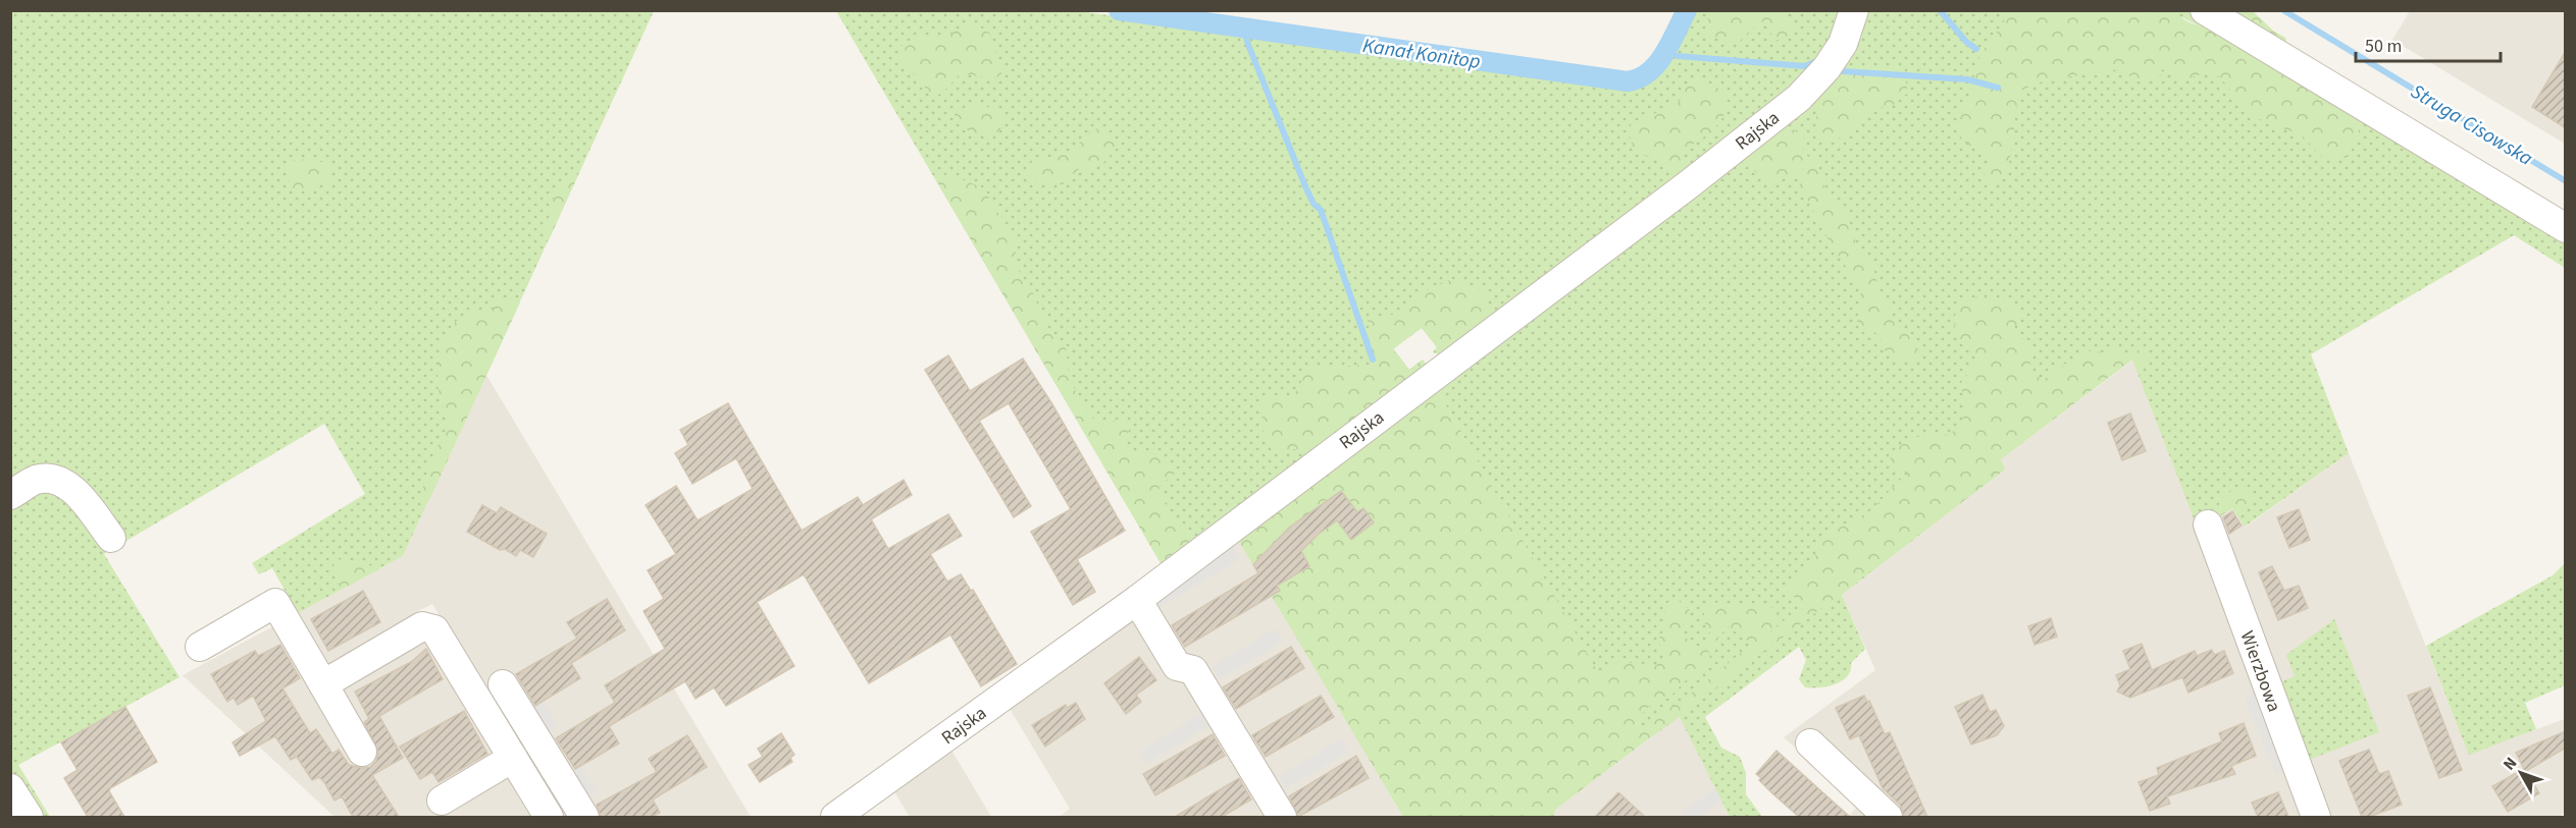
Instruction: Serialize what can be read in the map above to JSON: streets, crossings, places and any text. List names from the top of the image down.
{
  "streets": {
    "street": ["Rajska", "Wierzbowa"]
  },
  "water": ["Kanał Konitop", "Struga Cisowska"],
  "scale_bar": "50 m",
  "north": "top left"
}
